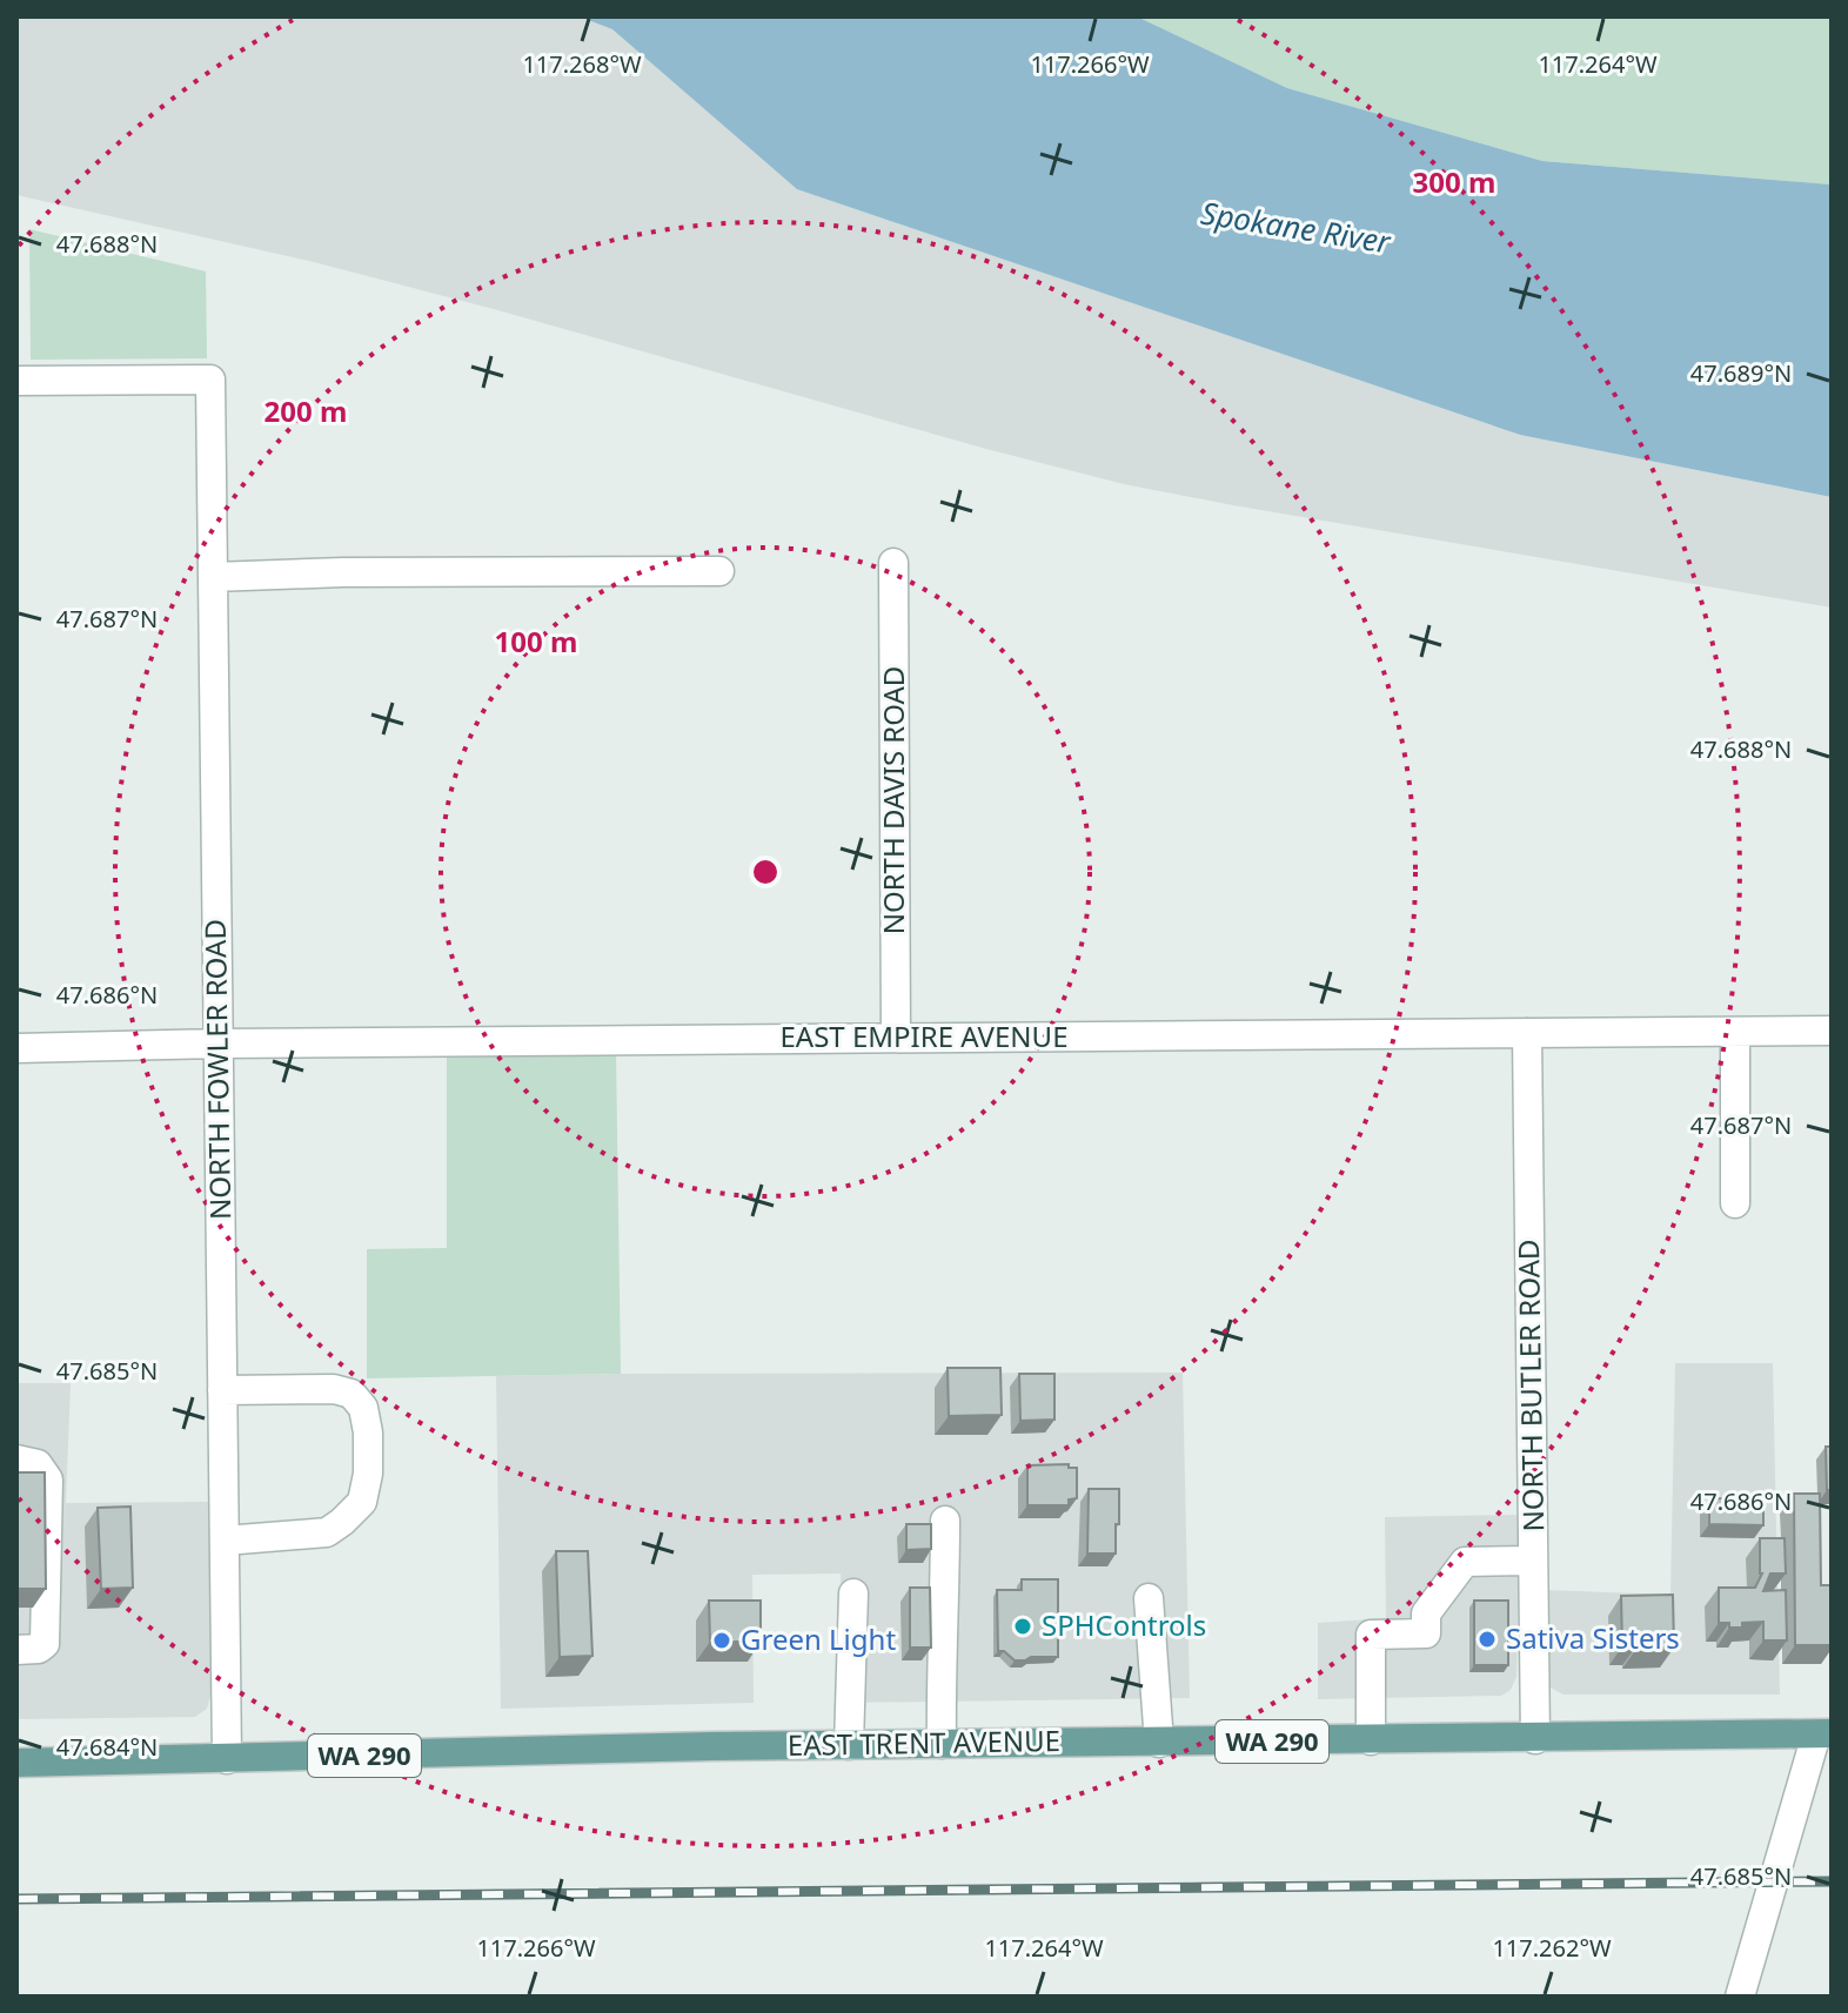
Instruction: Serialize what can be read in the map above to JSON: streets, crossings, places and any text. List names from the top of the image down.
{
  "streets": {
    "main road": ["WA 290", "EAST TRENT AVENUE"],
    "street": [
      "NORTH DAVIS ROAD",
      "EAST EMPIRE AVENUE",
      "NORTH FOWLER ROAD",
      "NORTH BUTLER ROAD"
    ]
  },
  "crossings": [
    ["NORTH DAVIS ROAD", "EAST EMPIRE AVENUE"],
    ["EAST EMPIRE AVENUE", "NORTH FOWLER ROAD"],
    ["EAST EMPIRE AVENUE", "NORTH BUTLER ROAD"],
    ["NORTH FOWLER ROAD", "EAST TRENT AVENUE"],
    ["NORTH BUTLER ROAD", "EAST TRENT AVENUE"]
  ],
  "water": ["Spokane River"],
  "places": ["SPHControls", "Sativa Sisters", "Green Light"],
  "coordinates": [
    "117.268°W",
    "117.266°W",
    "117.264°W",
    "47.688°N",
    "47.689°N",
    "47.687°N",
    "47.686°N",
    "47.685°N",
    "47.684°N",
    "117.262°W"
  ],
  "rings": ["300 m", "200 m", "100 m"]
}
